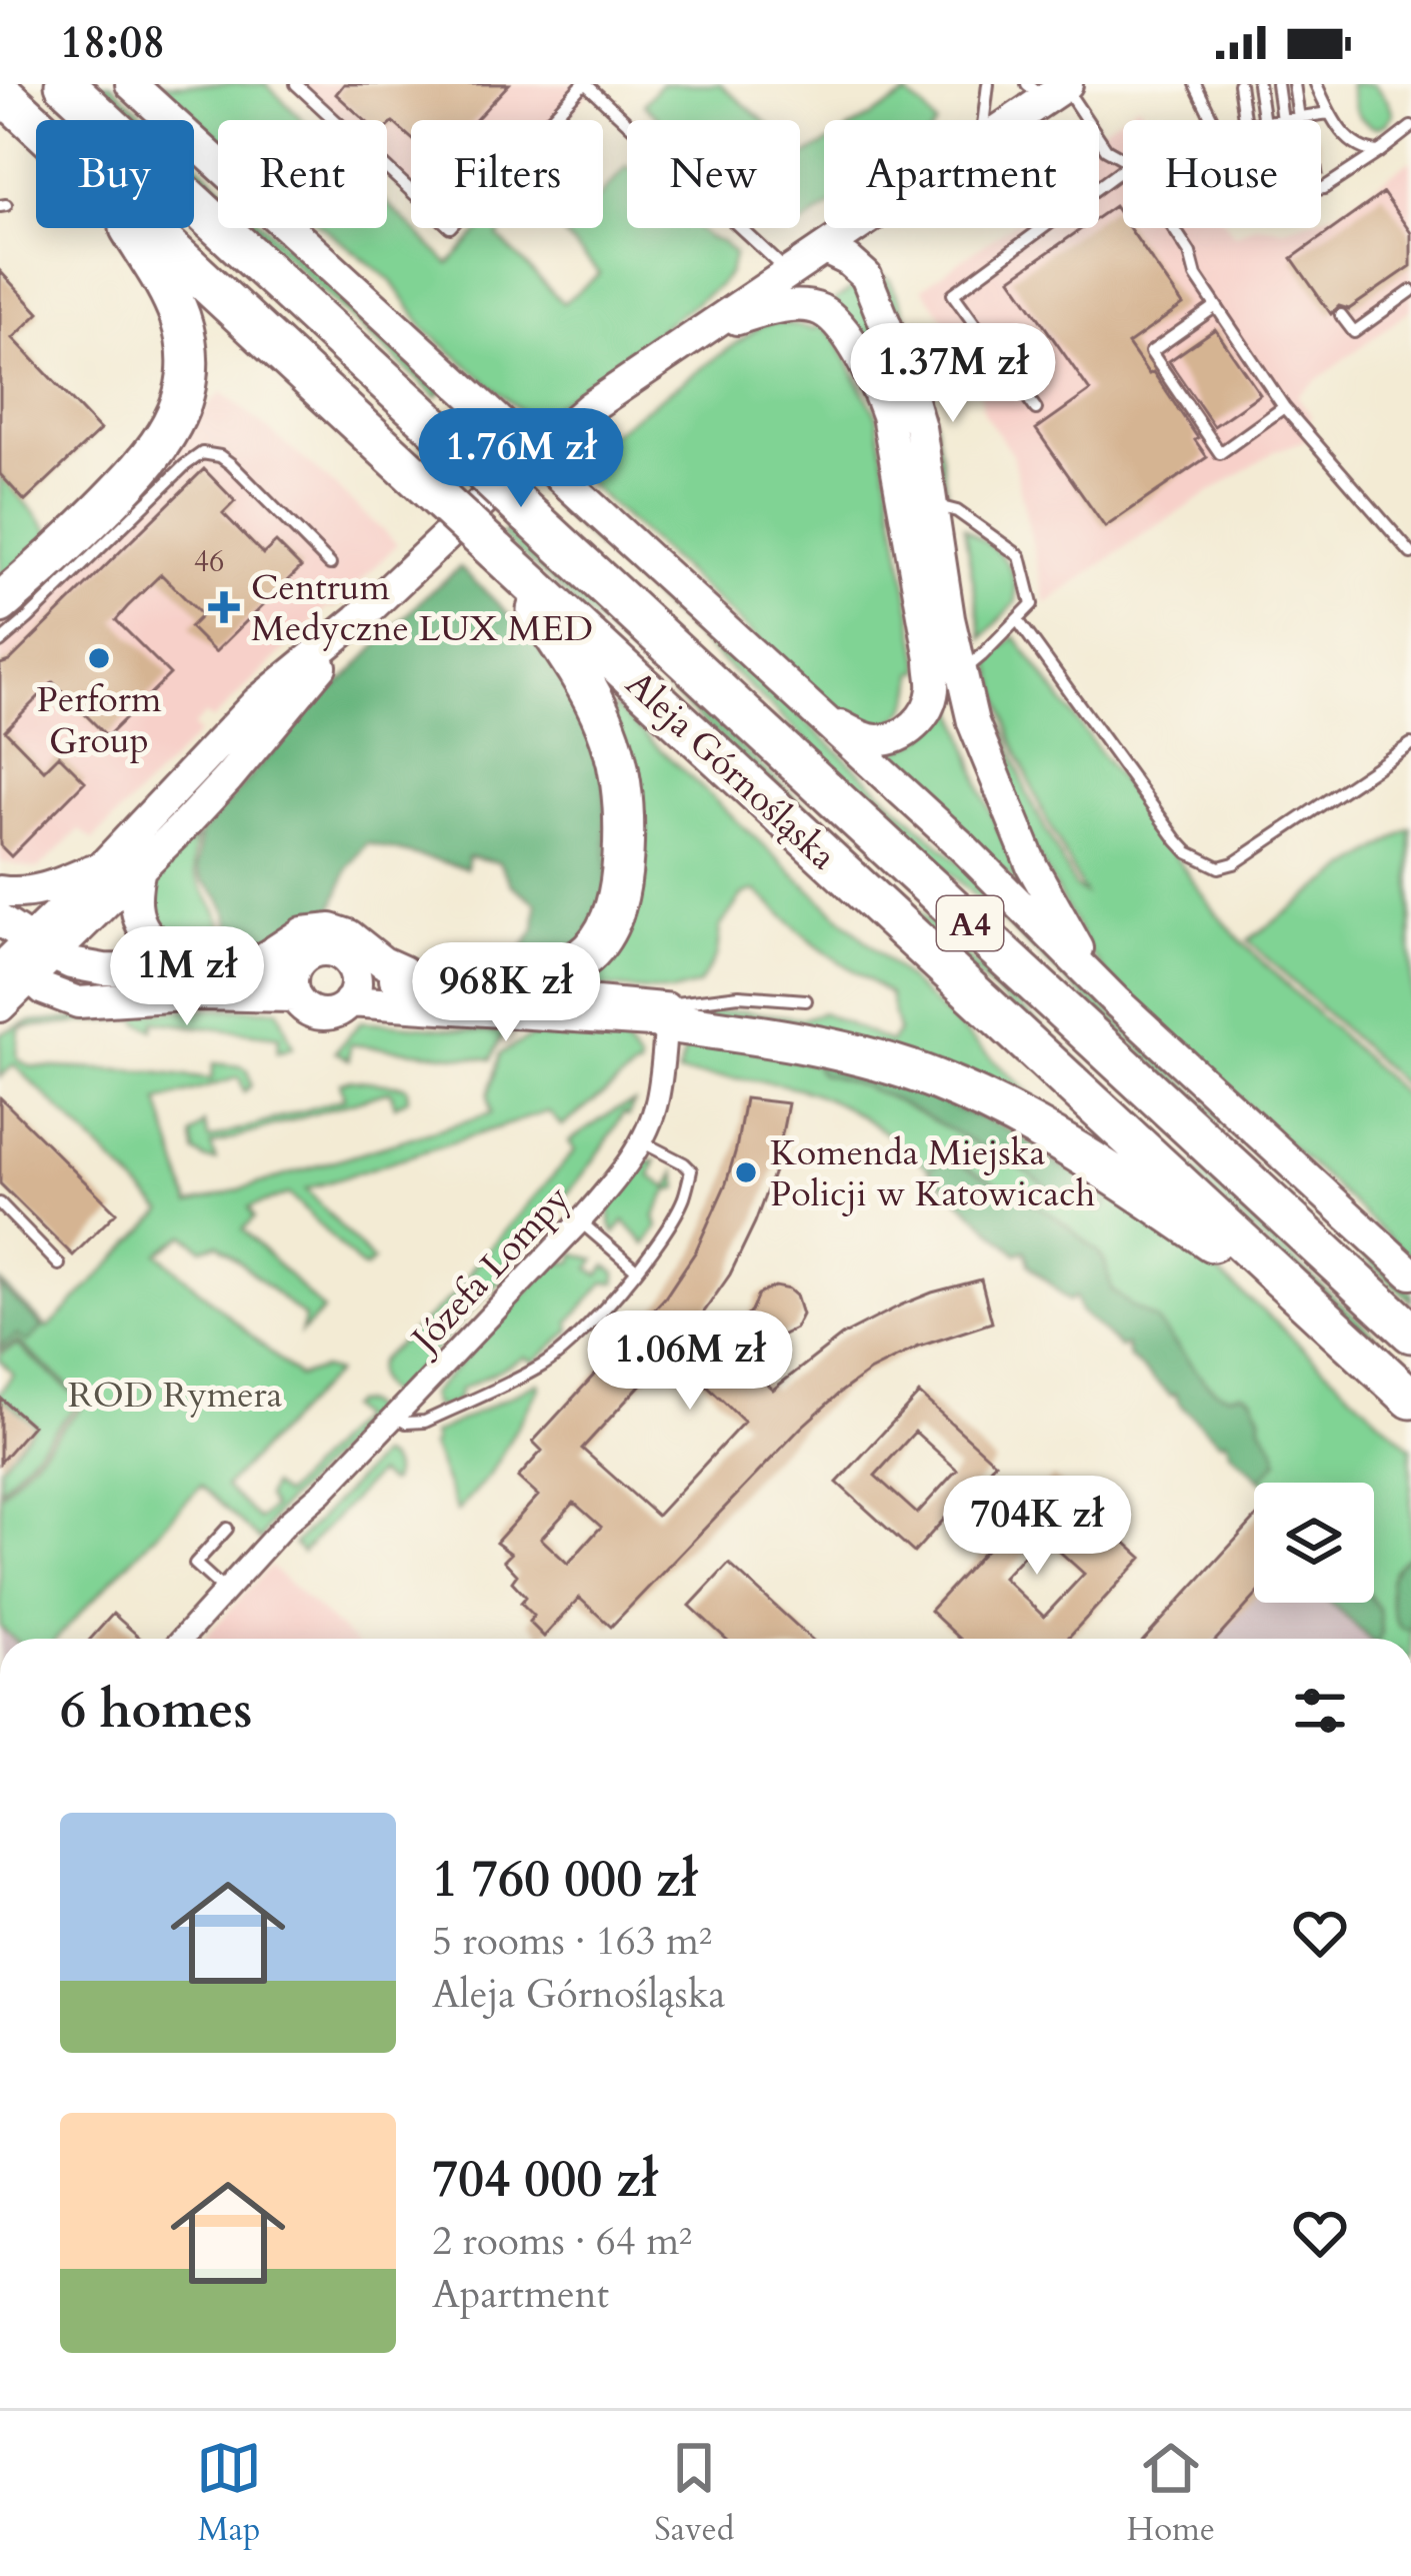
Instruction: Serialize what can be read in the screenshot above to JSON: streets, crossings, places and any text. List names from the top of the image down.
{
  "streets": {
    "highway": ["Aleja Górnośląska", "A4"],
    "street": ["Józefa Lompy"]
  },
  "parks": ["ROD Rymera"],
  "places": {
    "health": ["Centrum Medyczne LUX MED"],
    "other": ["Perform Group", "Komenda Miejska Policji w Katowicach"]
  },
  "house_numbers": ["46"],
  "page": {
    "status": "18:08",
    "chip": [
      "Buy",
      "Rent",
      "Filters",
      "New",
      "Apartment",
      "House"
    ],
    "price": [
      "1.37M zł",
      "1.76M zł",
      "1M zł",
      "968K zł",
      "1.06M zł",
      "704K zł"
    ],
    "heading": "6 homes",
    "list": [
      {
        "name": "1 760 000 zł",
        "note": "5 rooms · 163 m² · Aleja Górnośląska"
      },
      {
        "name": "704 000 zł",
        "note": "2 rooms · 64 m² · Apartment"
      }
    ],
    "tabs": ["Map", "Saved", "Home"]
  }
}
